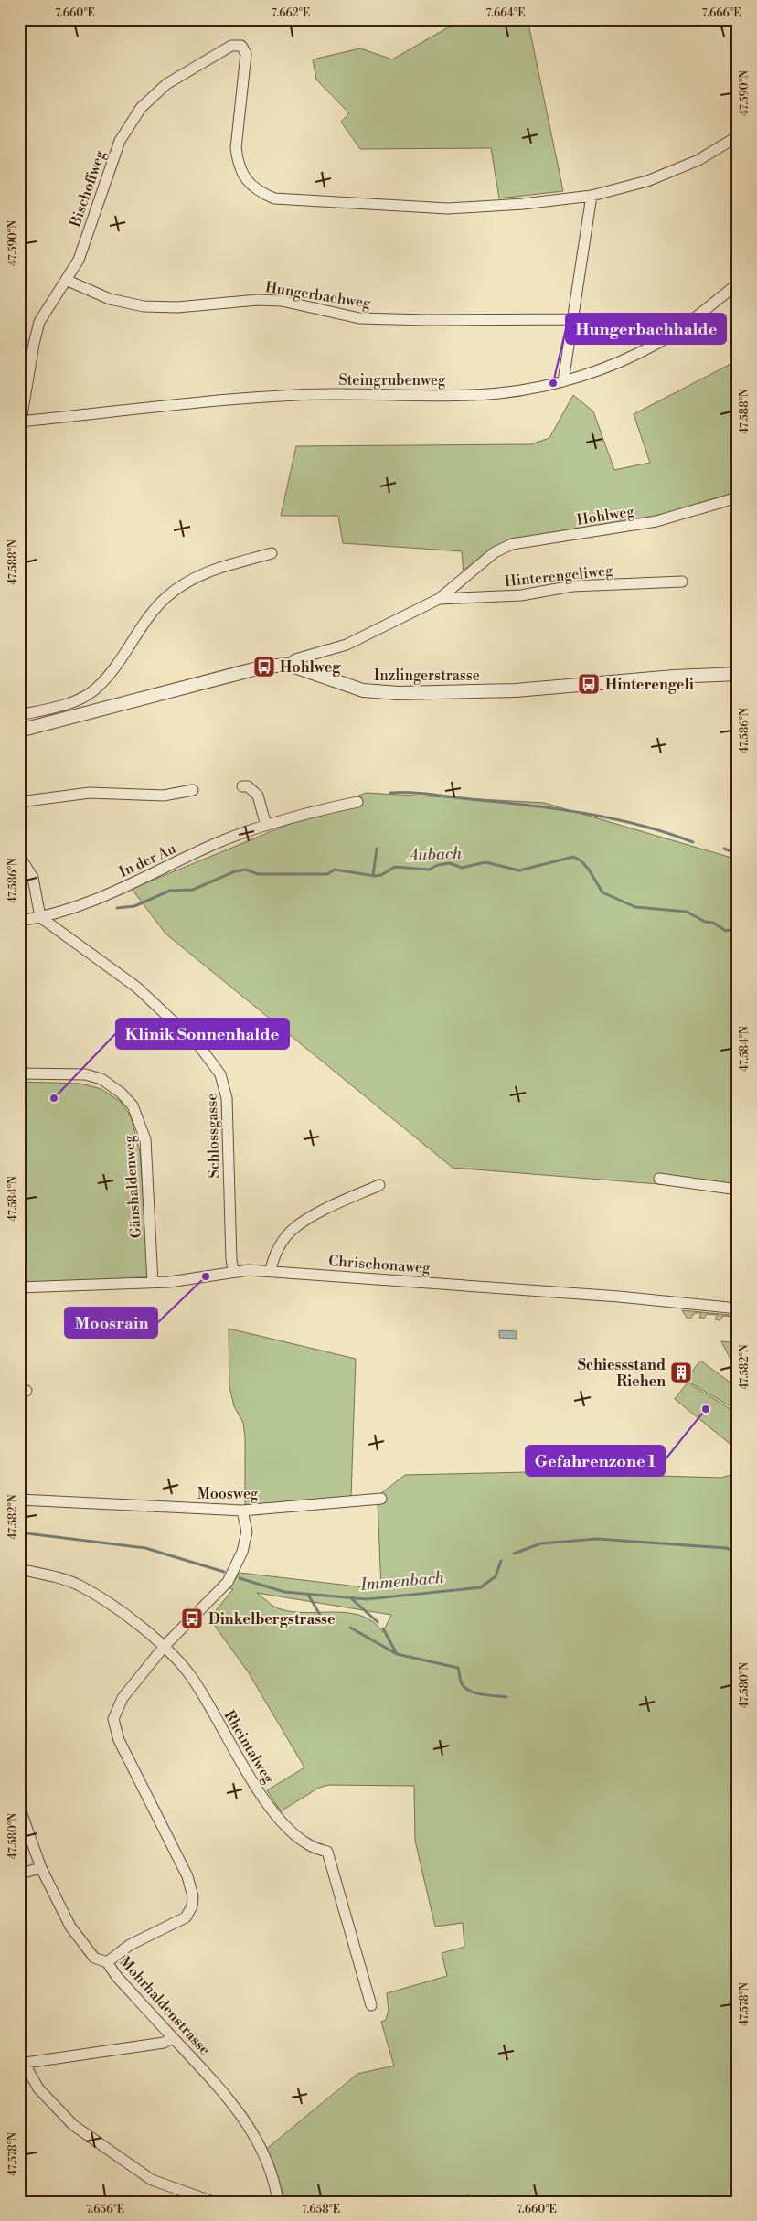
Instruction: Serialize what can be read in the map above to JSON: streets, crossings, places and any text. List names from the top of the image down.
{
  "streets": {
    "street": [
      "Bischoffweg",
      "Hungerbachweg",
      "Steingrubenweg",
      "Hohlweg",
      "Hinterengeliweg",
      "Inzlingerstrasse",
      "In der Au",
      "Schlossgasse",
      "Gänshaldenweg",
      "Chrischonaweg",
      "Moosweg",
      "Rheintalweg",
      "Mohrhaldenstrasse"
    ]
  },
  "crossings": [
    ["Bischoffweg", "Hungerbachweg"],
    ["Bischoffweg", "Steingrubenweg"],
    ["Hohlweg", "Hinterengeliweg"],
    ["Hohlweg", "Inzlingerstrasse"],
    ["In der Au", "Schlossgasse"],
    ["Schlossgasse", "Chrischonaweg"],
    ["Gänshaldenweg", "Chrischonaweg"]
  ],
  "water": ["Aubach", "Immenbach"],
  "places": {
    "other": [
      "Hungerbachhalde",
      "Klinik Sonnenhalde",
      "Moosrain",
      "Gefahrenzone 1"
    ],
    "bus stop": ["Hohlweg", "Hinterengeli", "Dinkelbergstrasse"],
    "building": ["Schiessstand Riehen"]
  },
  "coordinates": [
    "7.660°E",
    "7.662°E",
    "7.664°E",
    "7.666°E",
    "47.590°N",
    "47.588°N",
    "47.586°N",
    "47.584°N",
    "47.582°N",
    "47.580°N",
    "47.578°N",
    "7.656°E",
    "7.658°E"
  ]
}
